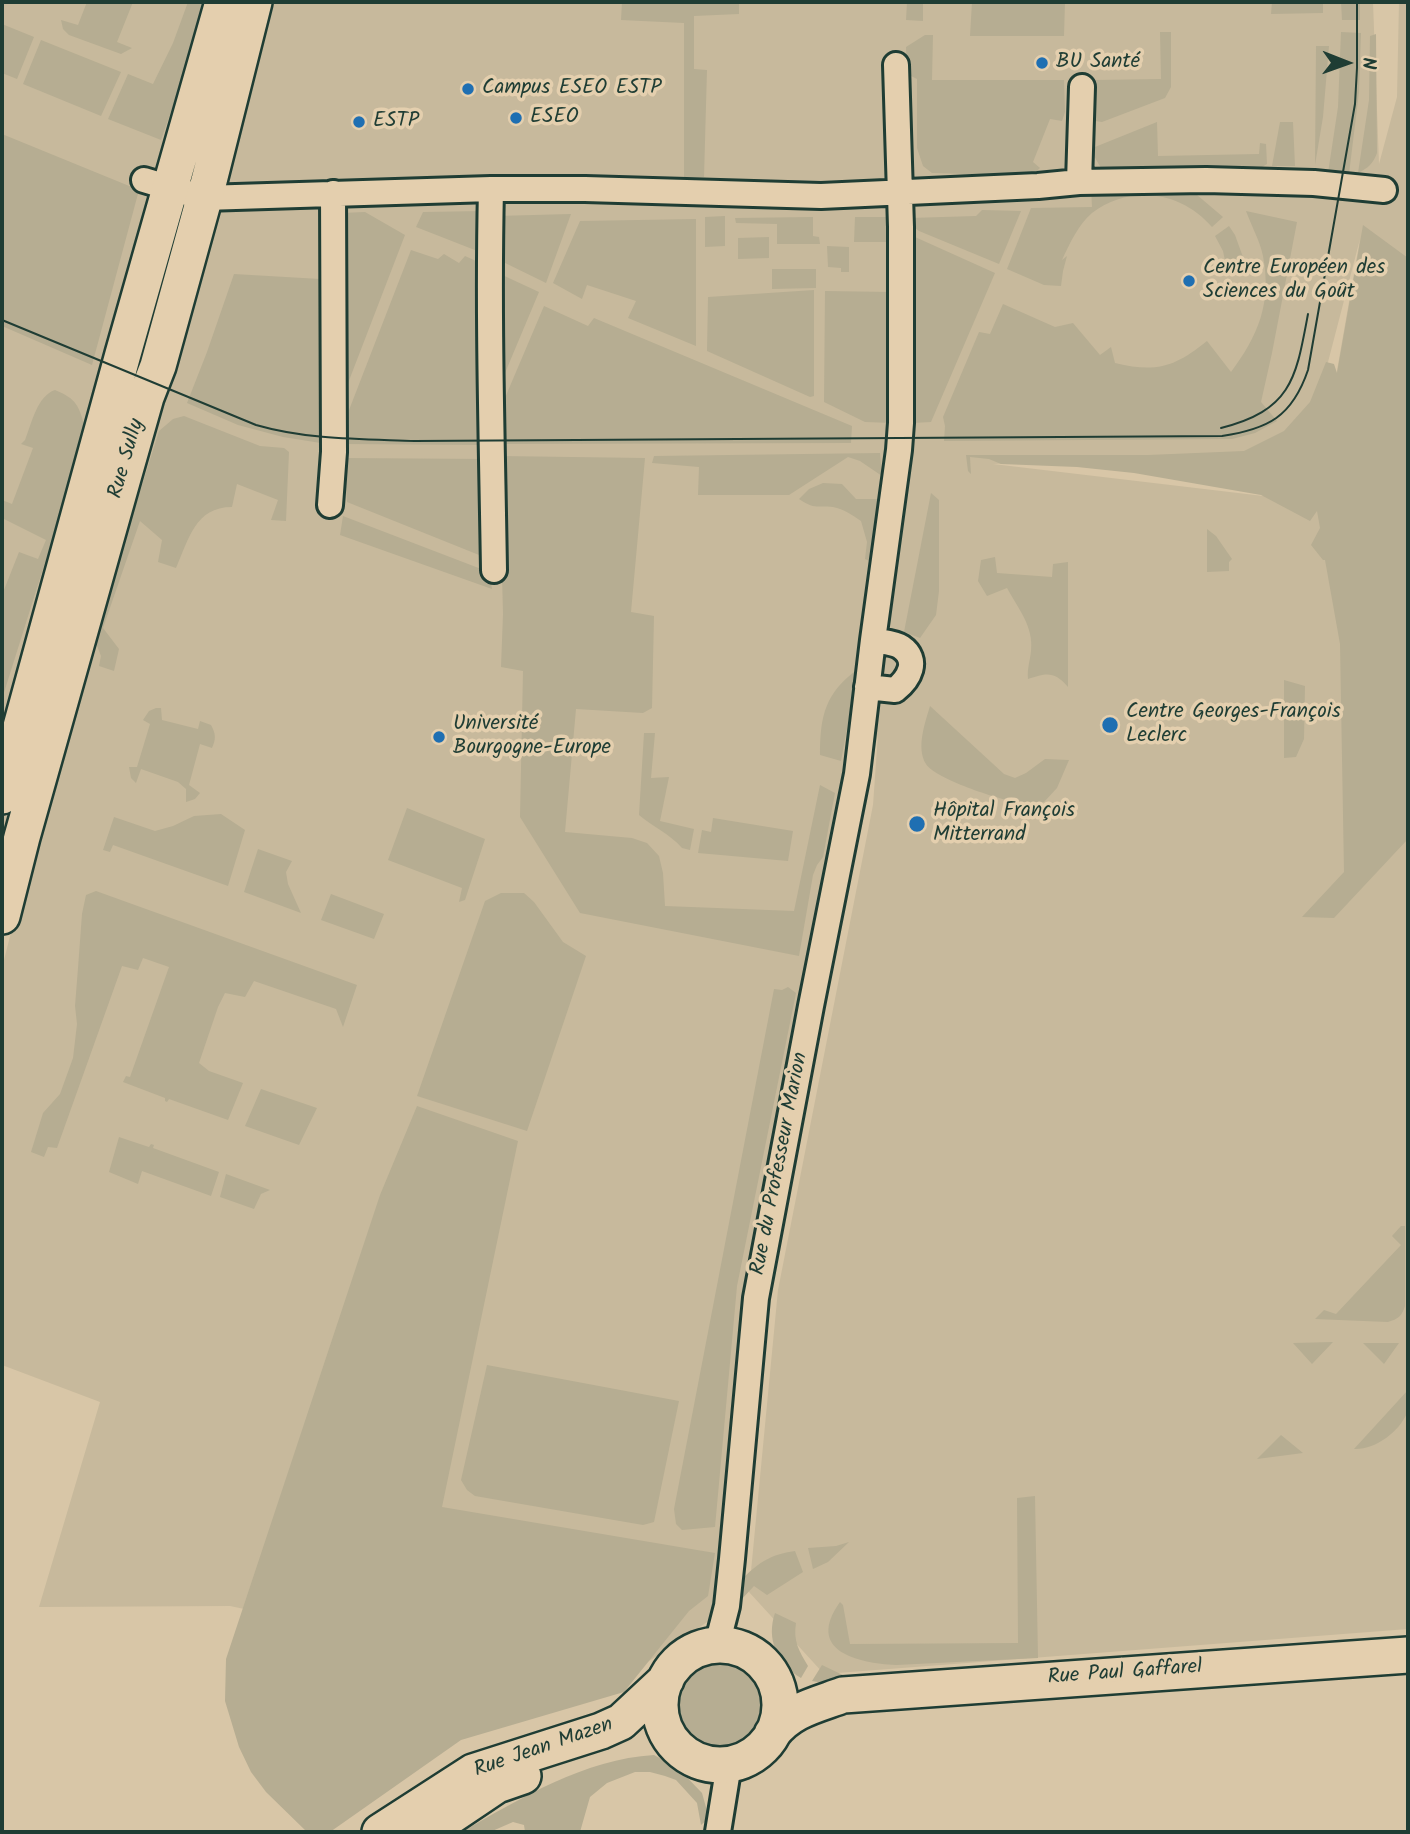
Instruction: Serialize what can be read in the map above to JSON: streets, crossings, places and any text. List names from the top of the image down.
{
  "streets": {
    "main road": ["Rue Sully", "Rue Paul Gaffarel", "Rue Jean Mazen"],
    "street": ["Rue du Professeur Marion"]
  },
  "crossings": [
    ["Rue du Professeur Marion", "Rue Jean Mazen"]
  ],
  "places": [
    "BU Santé",
    "Campus ESEO ESTP",
    "ESEO",
    "ESTP",
    "Centre Européen des Sciences du Goût",
    "Centre Georges-François Leclerc",
    "Université Bourgogne-Europe",
    "Hôpital François Mitterrand"
  ],
  "north": "right"
}
